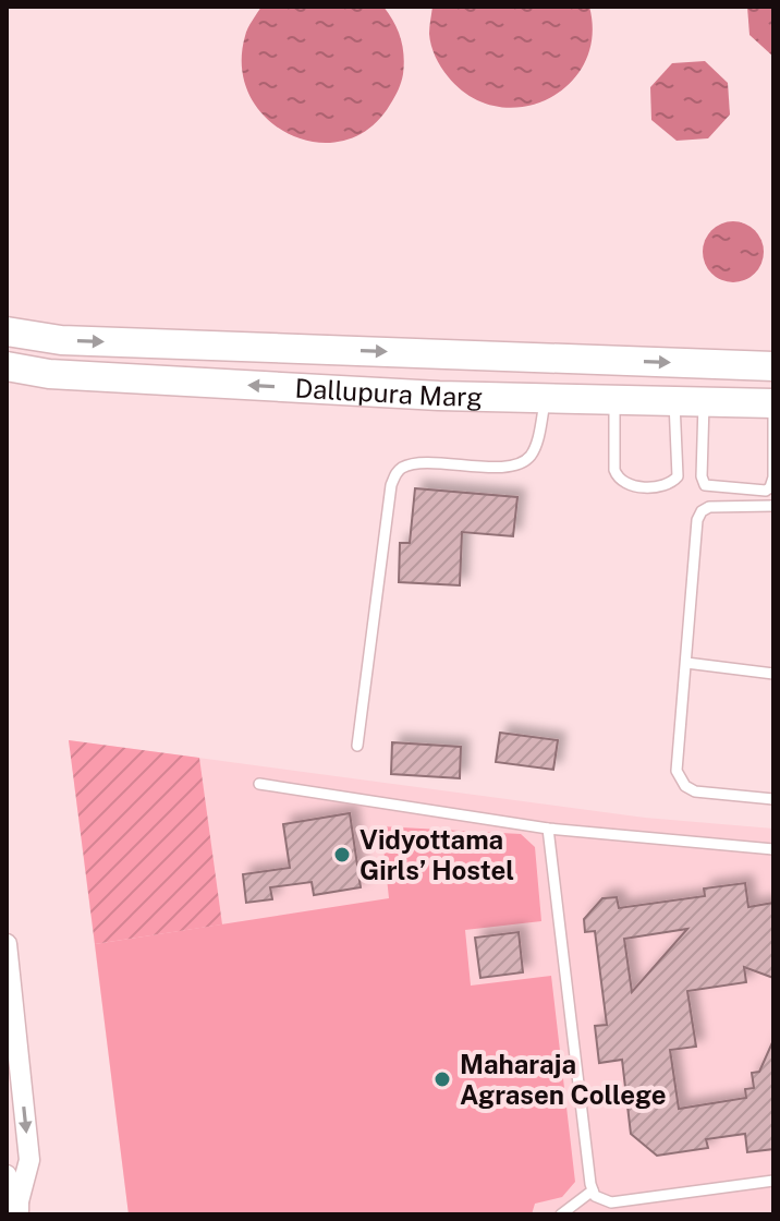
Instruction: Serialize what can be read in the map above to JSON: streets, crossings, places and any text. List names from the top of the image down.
{
  "streets": {
    "main road": ["Dallupura Marg"]
  },
  "places": ["Vidyottama Girls’ Hostel", "Maharaja Agrasen College"]
}
